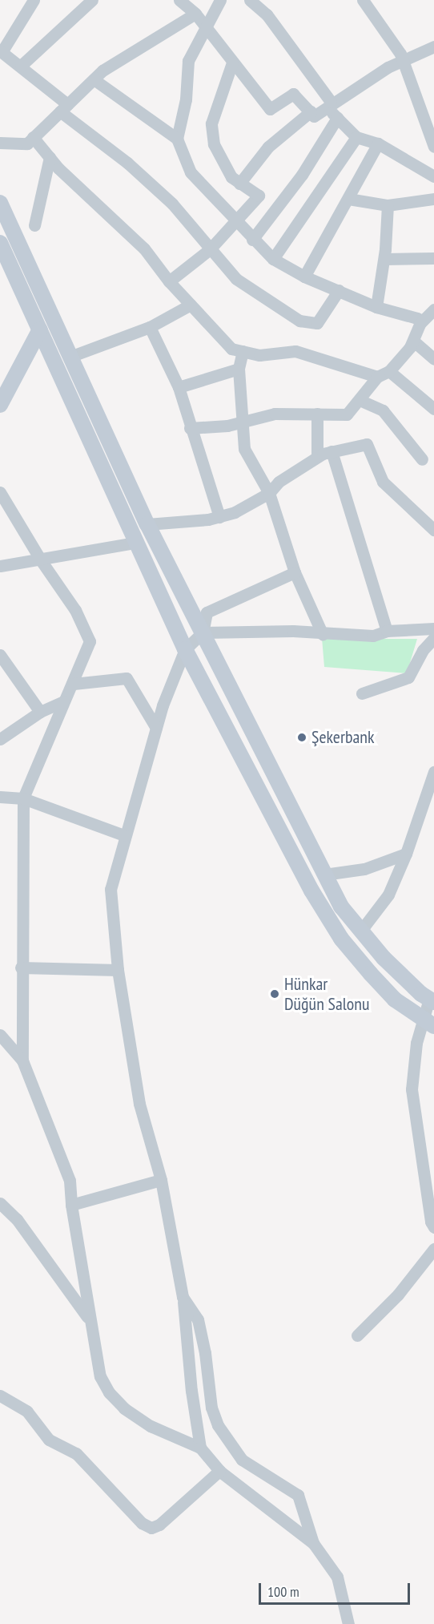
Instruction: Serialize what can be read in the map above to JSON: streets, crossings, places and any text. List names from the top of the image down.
{
  "places": ["Şekerbank", "Hünkar Düğün Salonu"],
  "scale_bar": "100 m"
}
